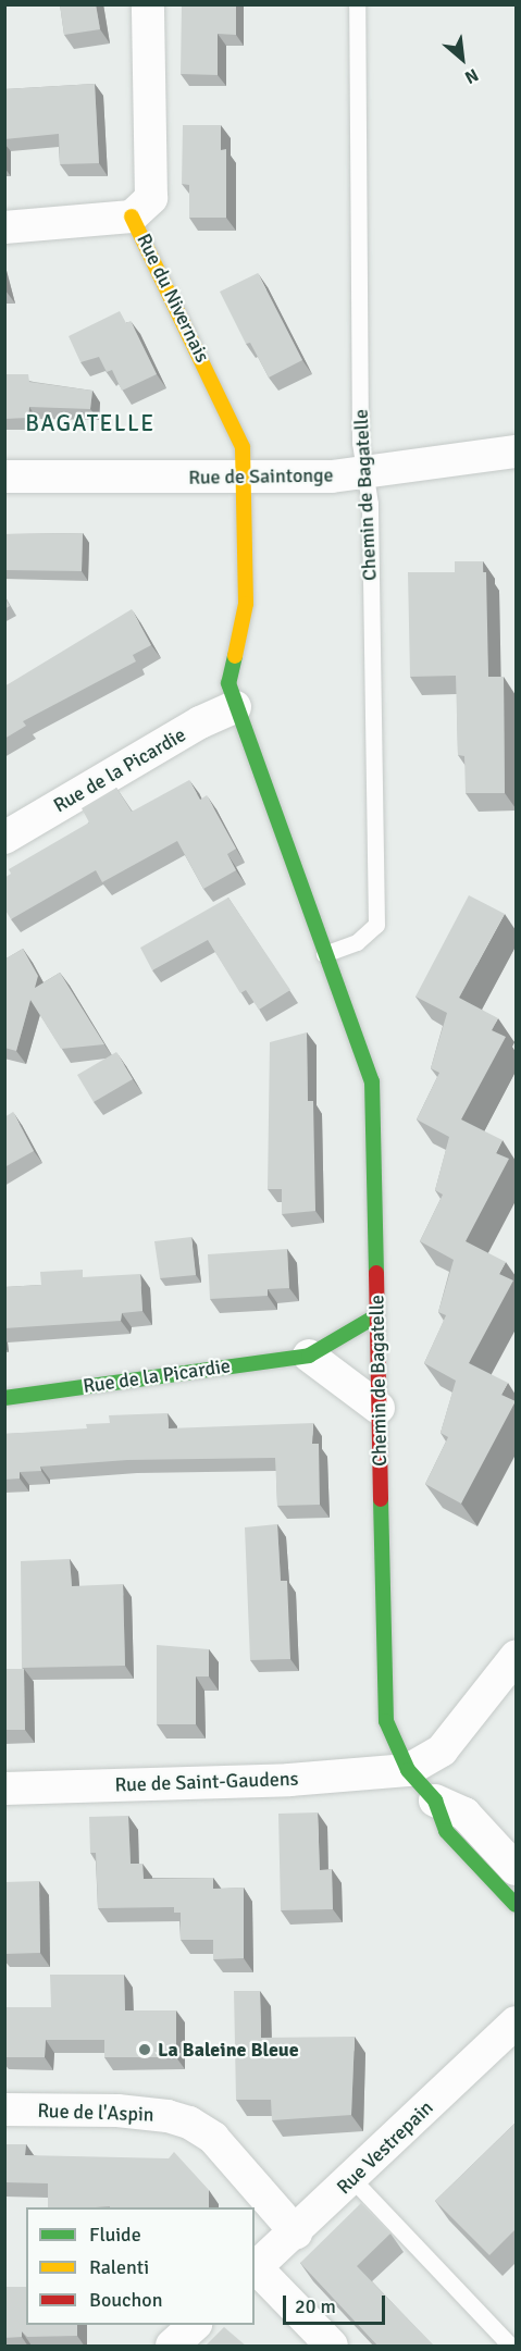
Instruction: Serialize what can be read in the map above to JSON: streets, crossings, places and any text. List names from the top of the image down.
{
  "streets": {
    "street": [
      "Rue du Nivernais",
      "Rue de Saintonge",
      "Chemin de Bagatelle",
      "Rue de la Picardie",
      "Rue de Saint-Gaudens",
      "Rue de l'Aspin",
      "Rue Vestrepain"
    ]
  },
  "crossings": [
    ["Rue du Nivernais", "Rue de Saintonge"],
    ["Rue du Nivernais", "Chemin de Bagatelle"],
    ["Rue de Saintonge", "Chemin de Bagatelle"],
    ["Chemin de Bagatelle", "Rue de la Picardie"],
    ["Chemin de Bagatelle", "Rue de Saint-Gaudens"],
    ["Rue de l'Aspin", "Rue Vestrepain"]
  ],
  "districts": ["BAGATELLE"],
  "places": ["La Baleine Bleue"],
  "legend": ["Fluide", "Ralenti", "Bouchon"],
  "scale_bar": "20 m",
  "north": "bottom right"
}
